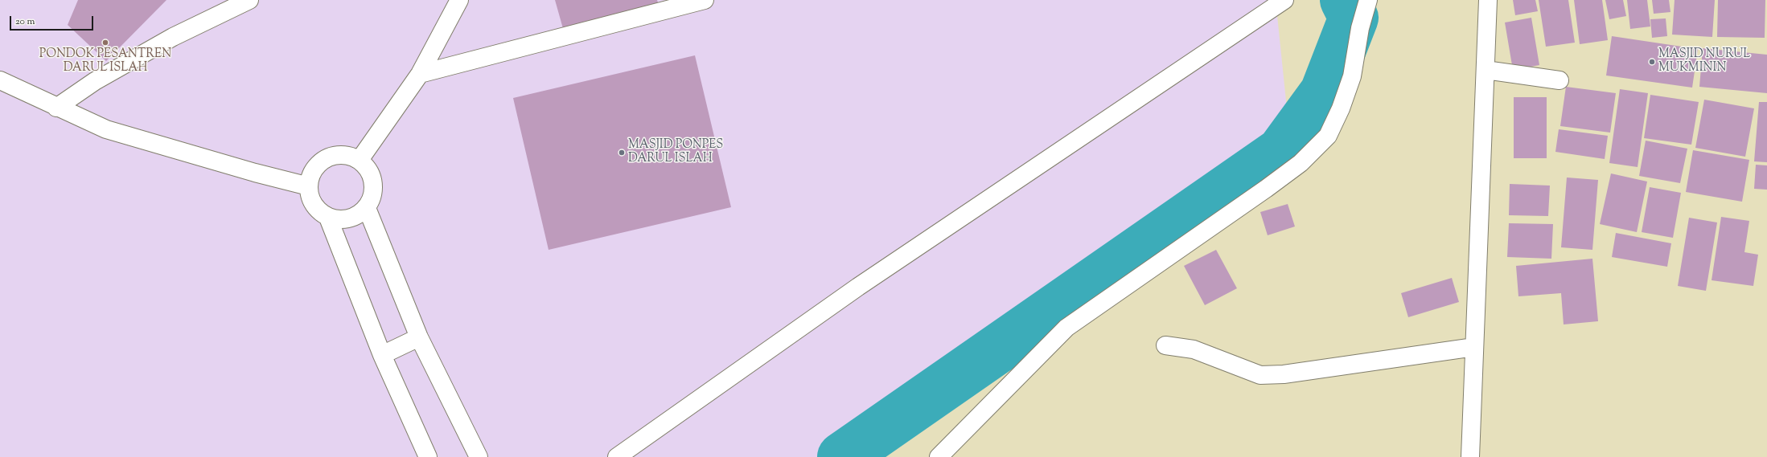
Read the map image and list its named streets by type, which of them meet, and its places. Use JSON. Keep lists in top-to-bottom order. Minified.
{"places":["PONDOK PESANTREN DARUL ISLAH","MASJID NURUL MUKMININ","MASJID PONPES DARUL ISLAH"],"scale_bar":"20 m"}
